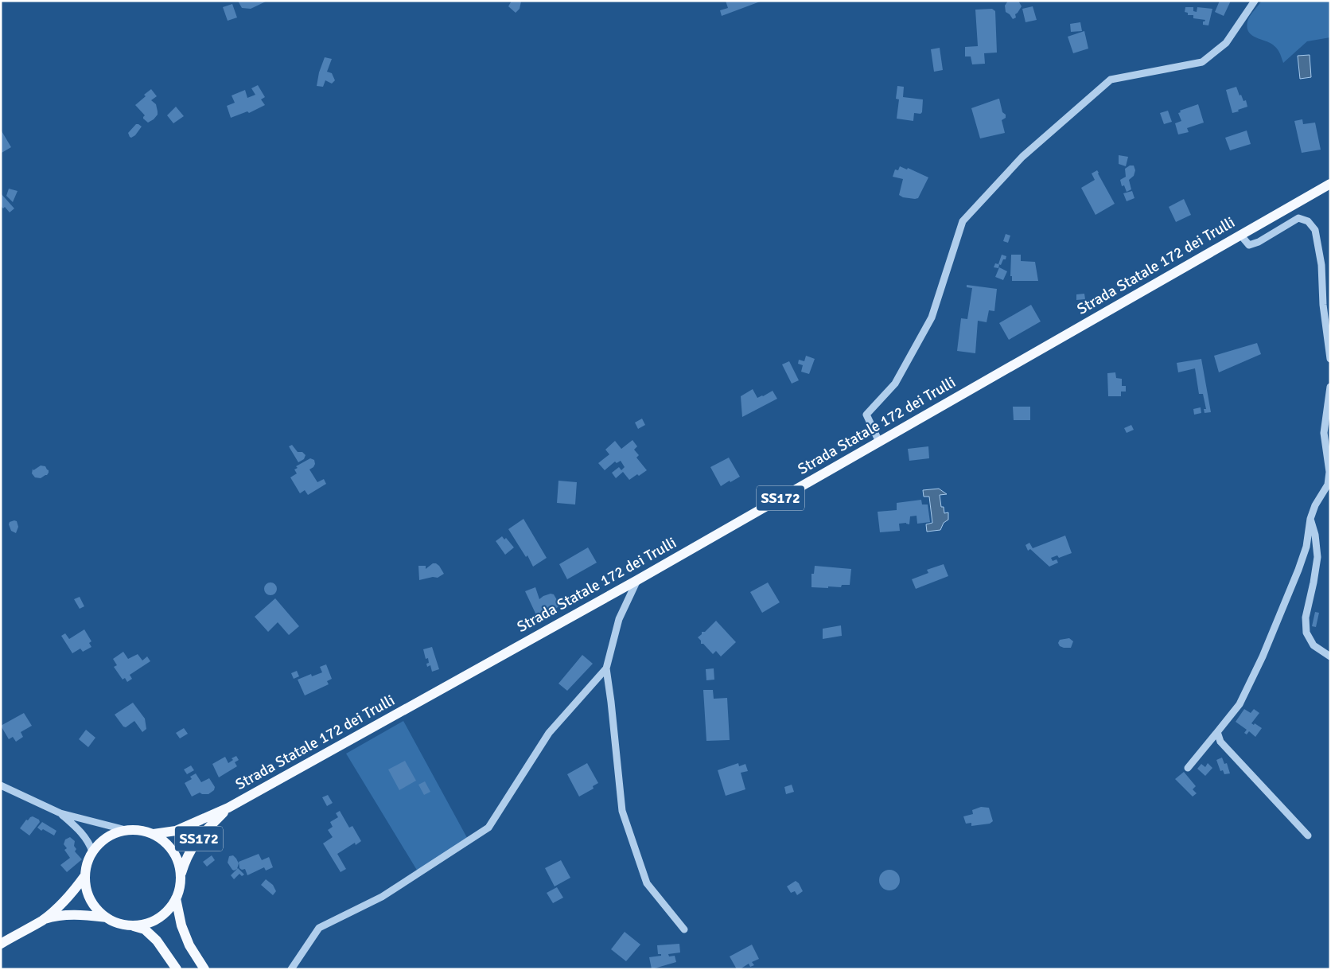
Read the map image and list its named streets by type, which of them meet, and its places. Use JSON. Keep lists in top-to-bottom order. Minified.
{"streets":{"main road":["Strada Statale 172 dei Trulli","SS172"]}}
